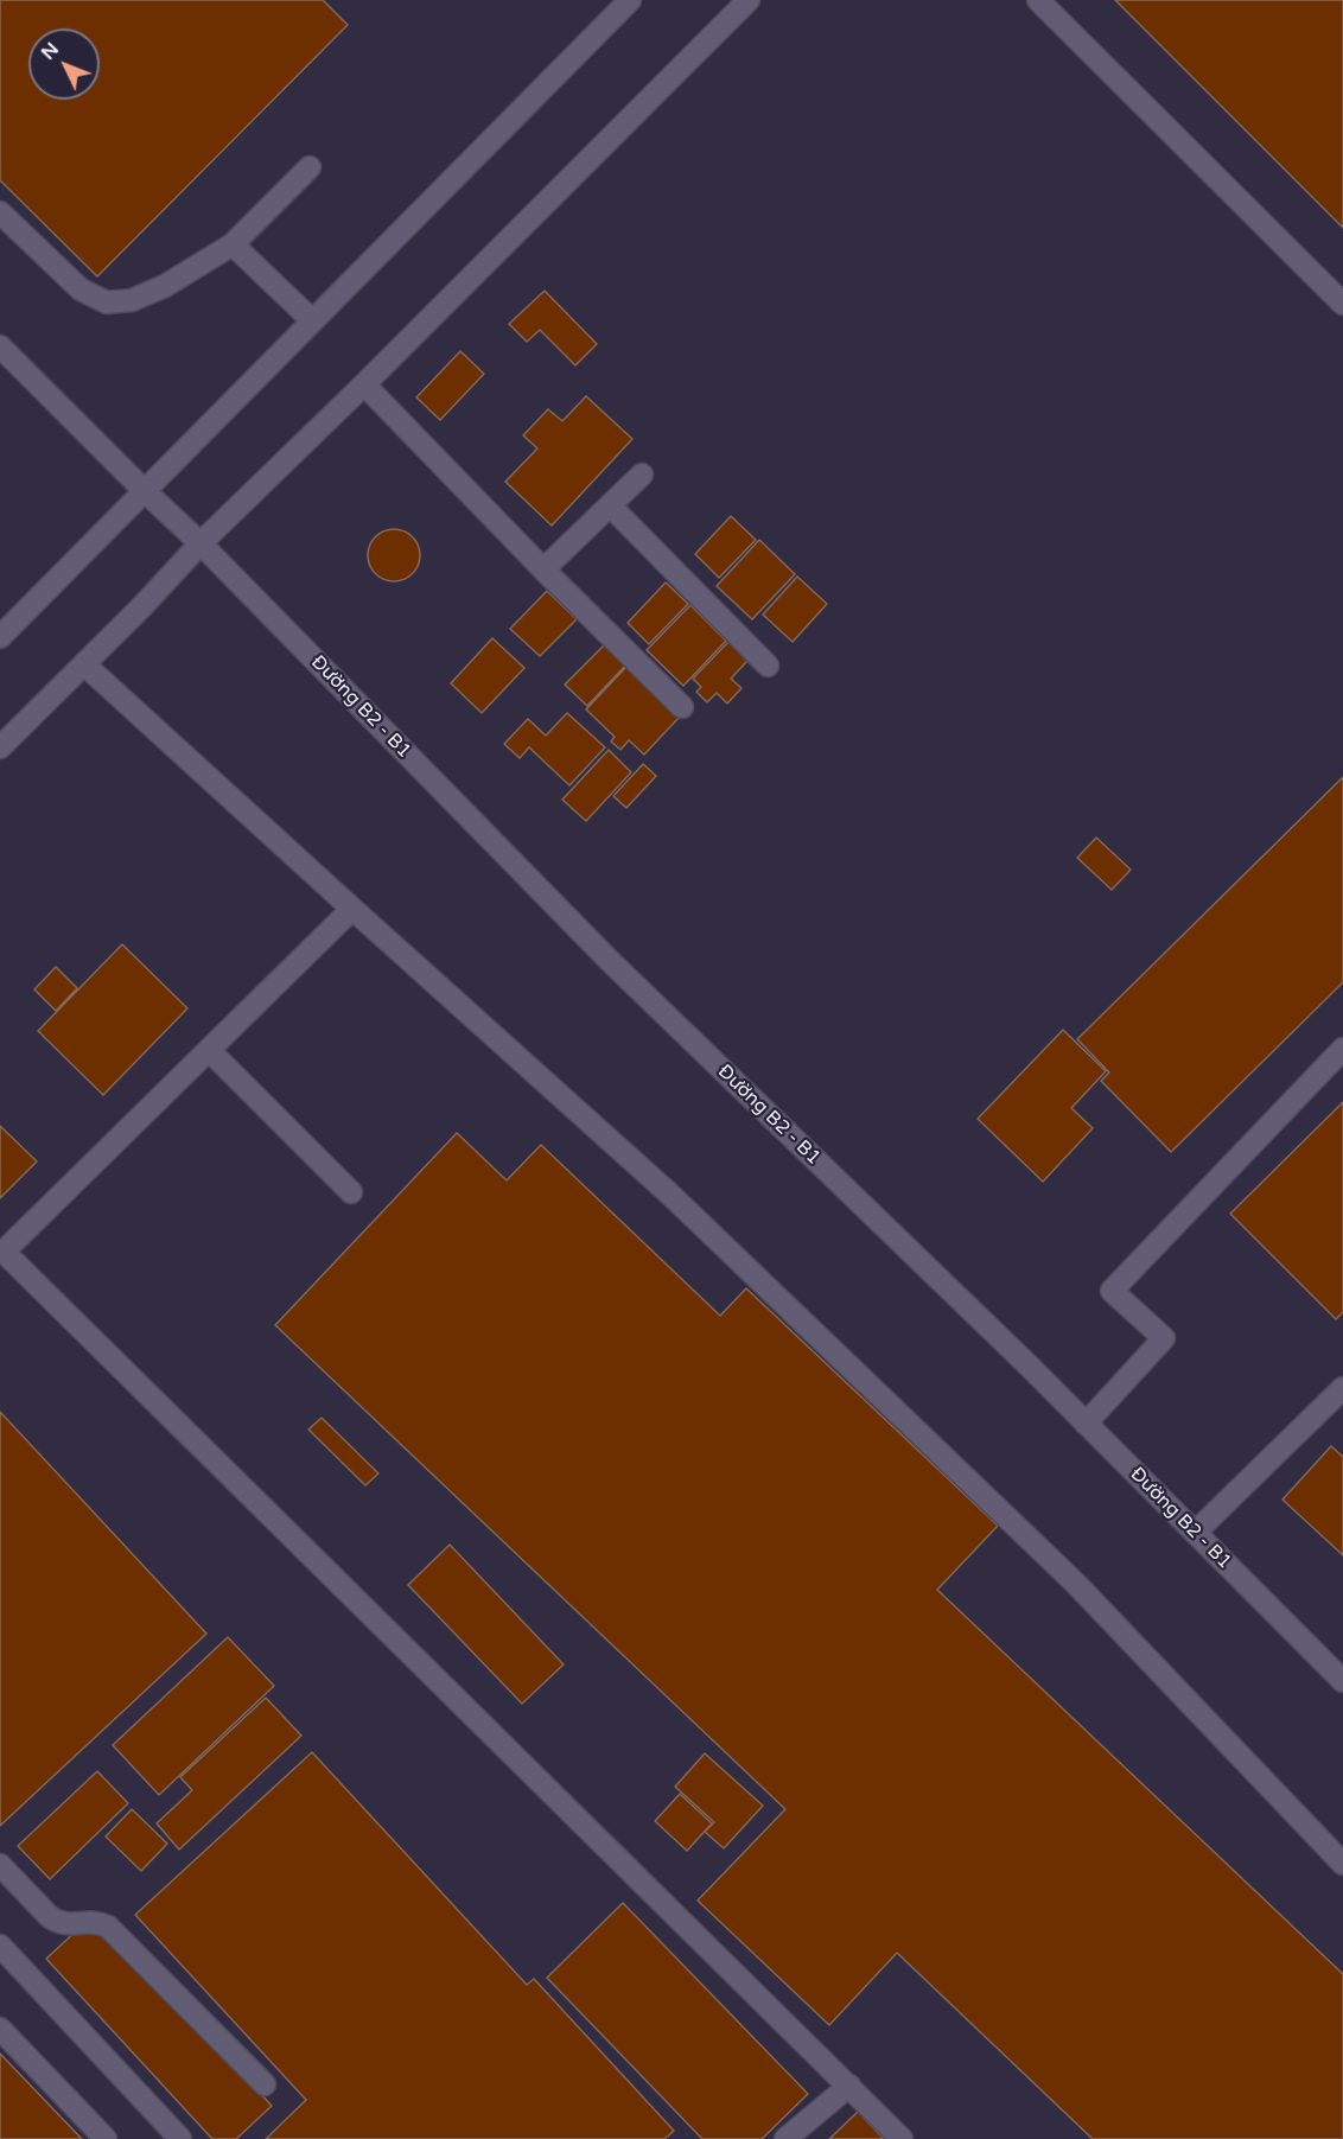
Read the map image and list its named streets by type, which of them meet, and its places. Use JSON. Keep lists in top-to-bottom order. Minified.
{"streets":{"street":["Đường B2 - B1"]},"north":"top left"}
